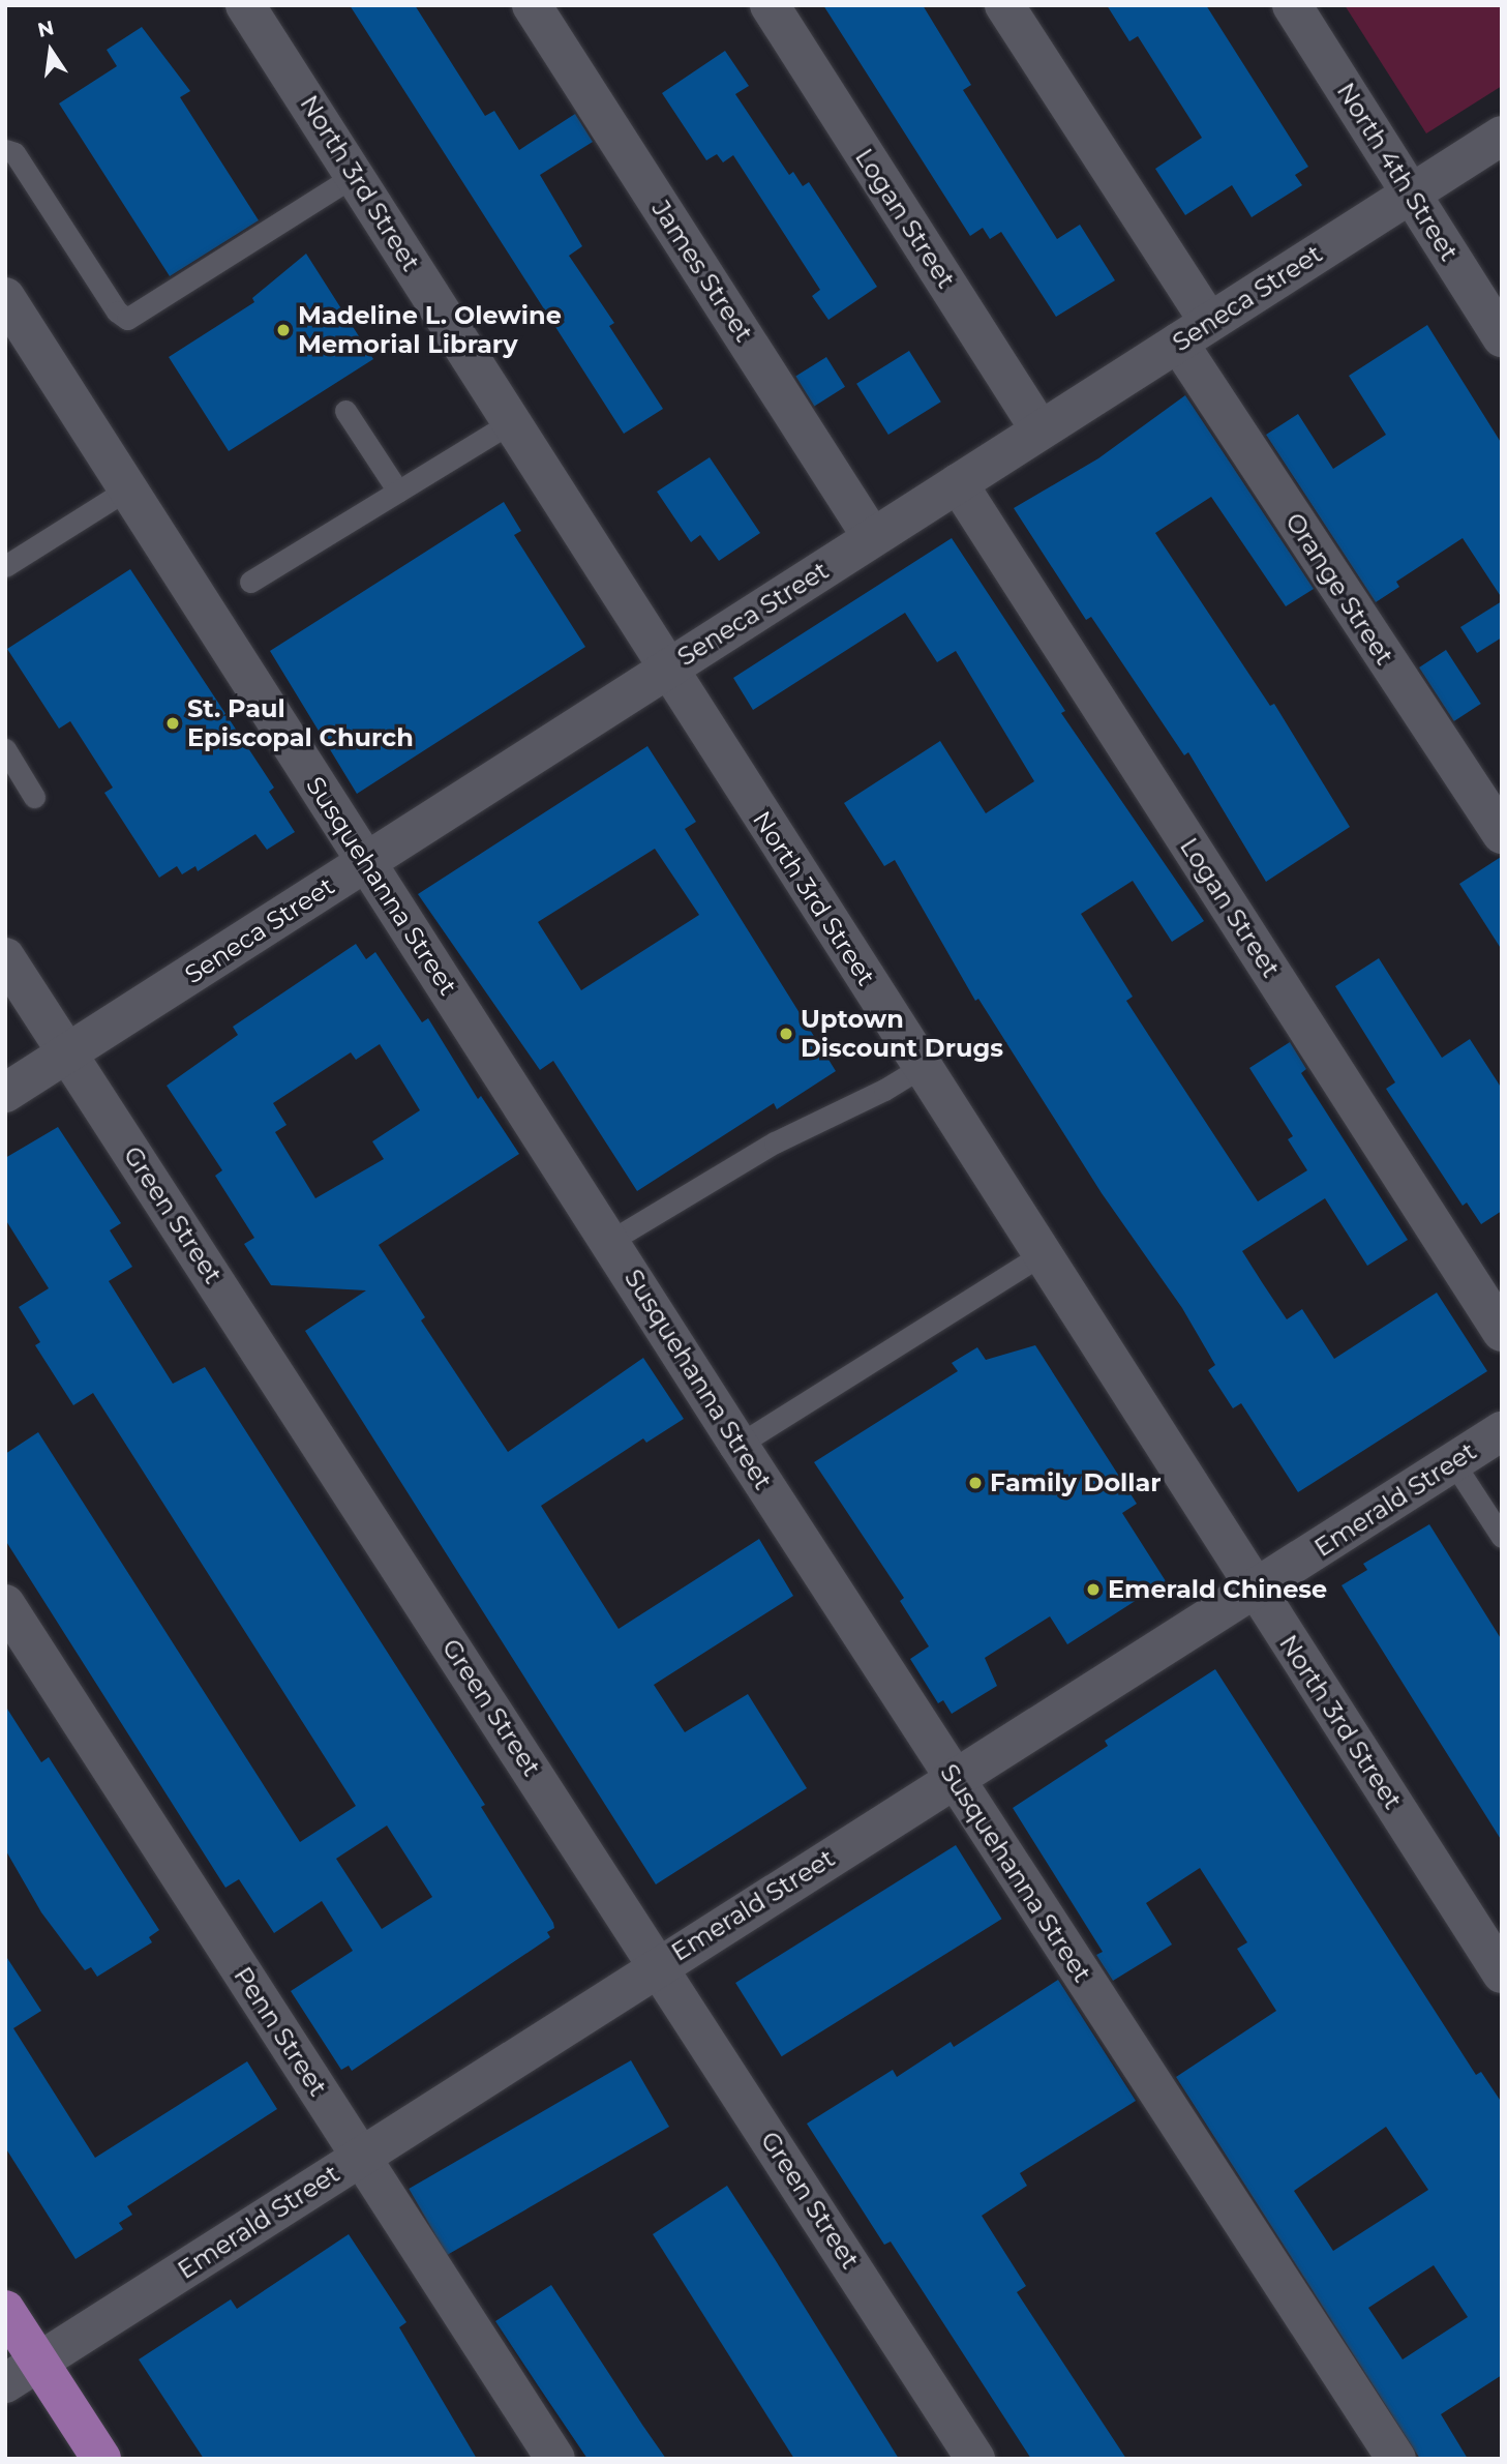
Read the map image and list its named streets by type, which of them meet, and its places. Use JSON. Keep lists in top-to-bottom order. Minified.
{"streets":{"street":["North 4th Street","North 3rd Street","Logan Street","James Street","Seneca Street","Orange Street","Susquehanna Street","Green Street","Emerald Street","Penn Street"]},"crossings":[["North 4th Street","Seneca Street"],["North 3rd Street","Seneca Street"],["North 3rd Street","Emerald Street"],["Logan Street","Seneca Street"],["James Street","Seneca Street"],["Seneca Street","Orange Street"],["Seneca Street","Susquehanna Street"],["Seneca Street","Green Street"],["Susquehanna Street","Emerald Street"],["Green Street","Emerald Street"],["Emerald Street","Penn Street"]],"places":["Madeline L. Olewine Memorial Library","St. Paul Episcopal Church","Uptown Discount Drugs","Family Dollar","Emerald Chinese"],"north":"top"}
